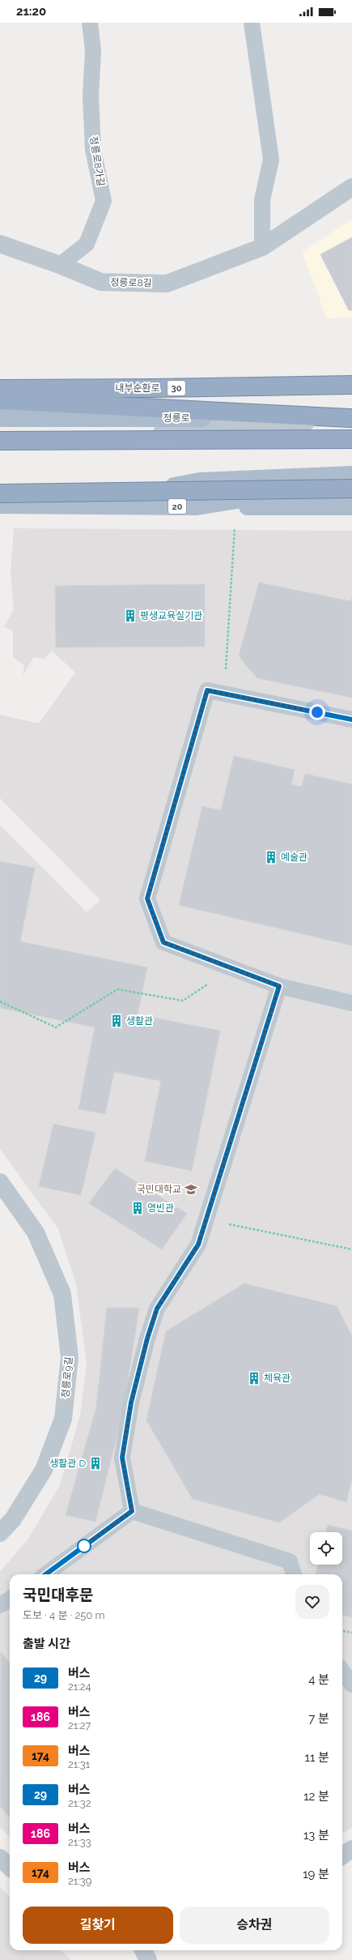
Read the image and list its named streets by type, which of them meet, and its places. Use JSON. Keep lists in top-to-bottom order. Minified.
{"streets":{"highway":["내부순환로","30"],"main road":["정릉로","20"],"street":["정릉로8길","정릉로9길"],"lane":["정릉로8가길"]},"crossings":[["정릉로8가길","정릉로8길"]],"places":{"building":["평생교육실기관","예술관","생활관","영빈관","체육관","생활관 D"],"school or university":["국민대학교"]},"lines":["bus line 29"],"page":{"status":"21:20","heading":[["국민대후문","도보 · 4 분 · 250 m"],"출발 시간"],"list":[{"mark":"29","name":"버스","note":"21:24","value":"4 분"},{"mark":"186","name":"버스","note":"21:27","value":"7 분"},{"mark":"174","name":"버스","note":"21:31","value":"11 분"},{"mark":"29","name":"버스","note":"21:32","value":"12 분"},{"mark":"186","name":"버스","note":"21:33","value":"13 분"},{"mark":"174","name":"버스","note":"21:39","value":"19 분"}],"buttons":["길찾기","승차권"]}}
